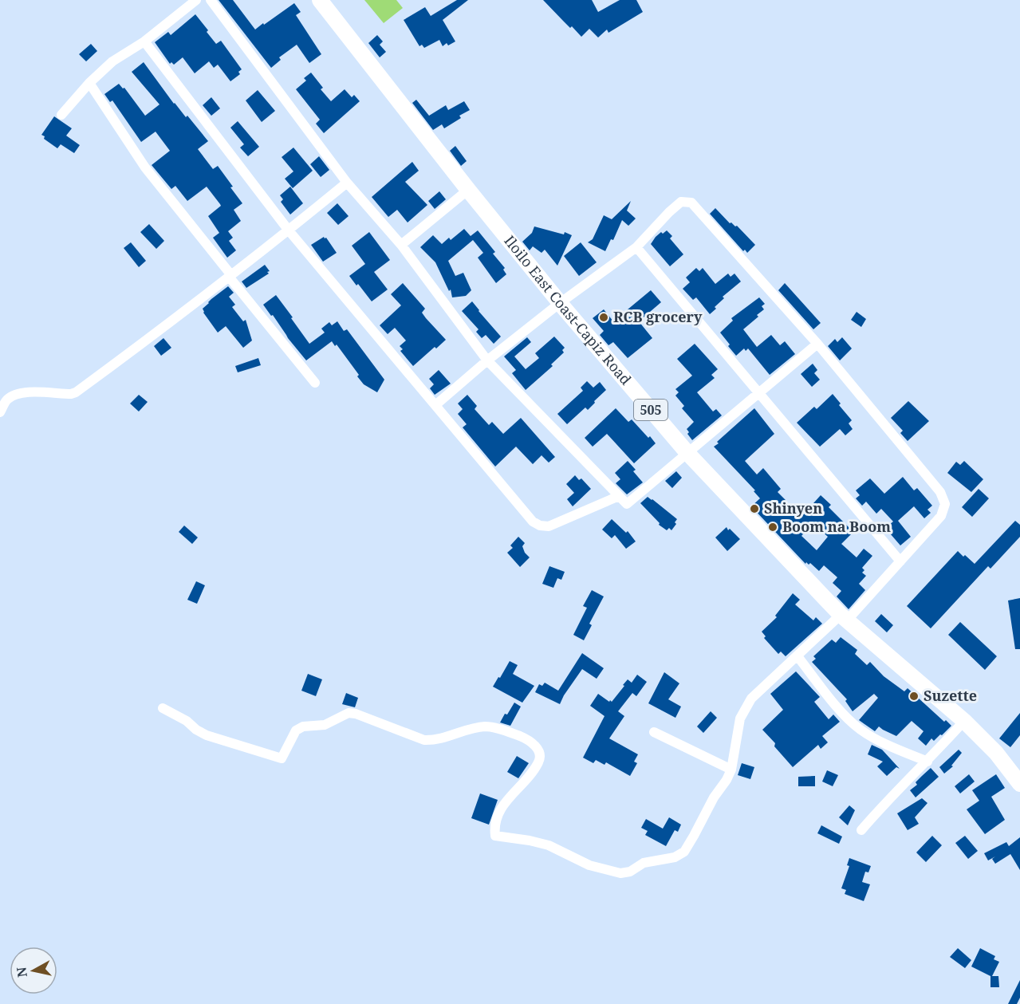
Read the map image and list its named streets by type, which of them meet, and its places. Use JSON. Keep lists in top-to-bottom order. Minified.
{"streets":{"main road":["Iloilo East Coast-Capiz Road","505"]},"places":["RCB grocery","Shinyen","Boom na Boom","Suzette"],"north":"left"}
